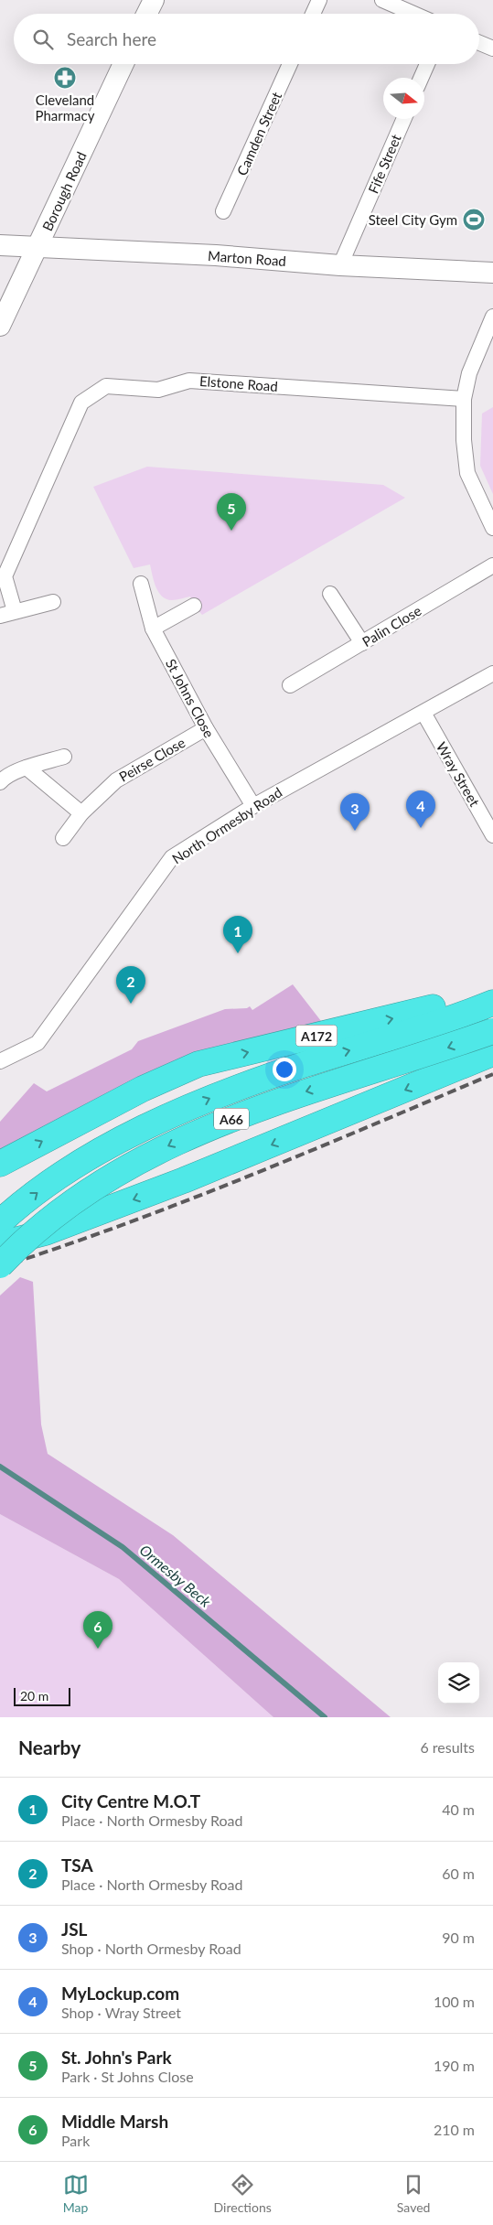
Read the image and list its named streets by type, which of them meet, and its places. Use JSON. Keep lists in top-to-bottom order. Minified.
{"streets":{"highway":["A172","A66"],"street":["Camden Street","Fife Street","Borough Road","Marton Road","Elstone Road","Palin Close","St Johns Close","Peirse Close","Wray Street","North Ormesby Road"]},"crossings":[["Fife Street","Marton Road"],["Borough Road","Marton Road"],["St Johns Close","Peirse Close"],["St Johns Close","North Ormesby Road"],["Wray Street","North Ormesby Road"]],"water":["Ormesby Beck"],"places":{"pharmacy":["Cleveland Pharmacy"],"sports":["Steel City Gym"]},"scale_bar":"20 m","north":"right","page":{"search":"Search here","pins":["5","4","3","1","2","6"],"scale":"20 m","heading":["Nearby","6 results"],"list":[{"mark":"1","name":"City Centre M.O.T","note":"Place · North Ormesby Road","value":"40 m"},{"mark":"2","name":"TSA","note":"Place · North Ormesby Road","value":"60 m"},{"mark":"3","name":"JSL","note":"Shop · North Ormesby Road","value":"90 m"},{"mark":"4","name":"MyLockup.com","note":"Shop · Wray Street","value":"100 m"},{"mark":"5","name":"St. John's Park","note":"Park · St Johns Close","value":"190 m"},{"mark":"6","name":"Middle Marsh","note":"Park","value":"210 m"}],"nav":["Map","Directions","Saved"]}}
